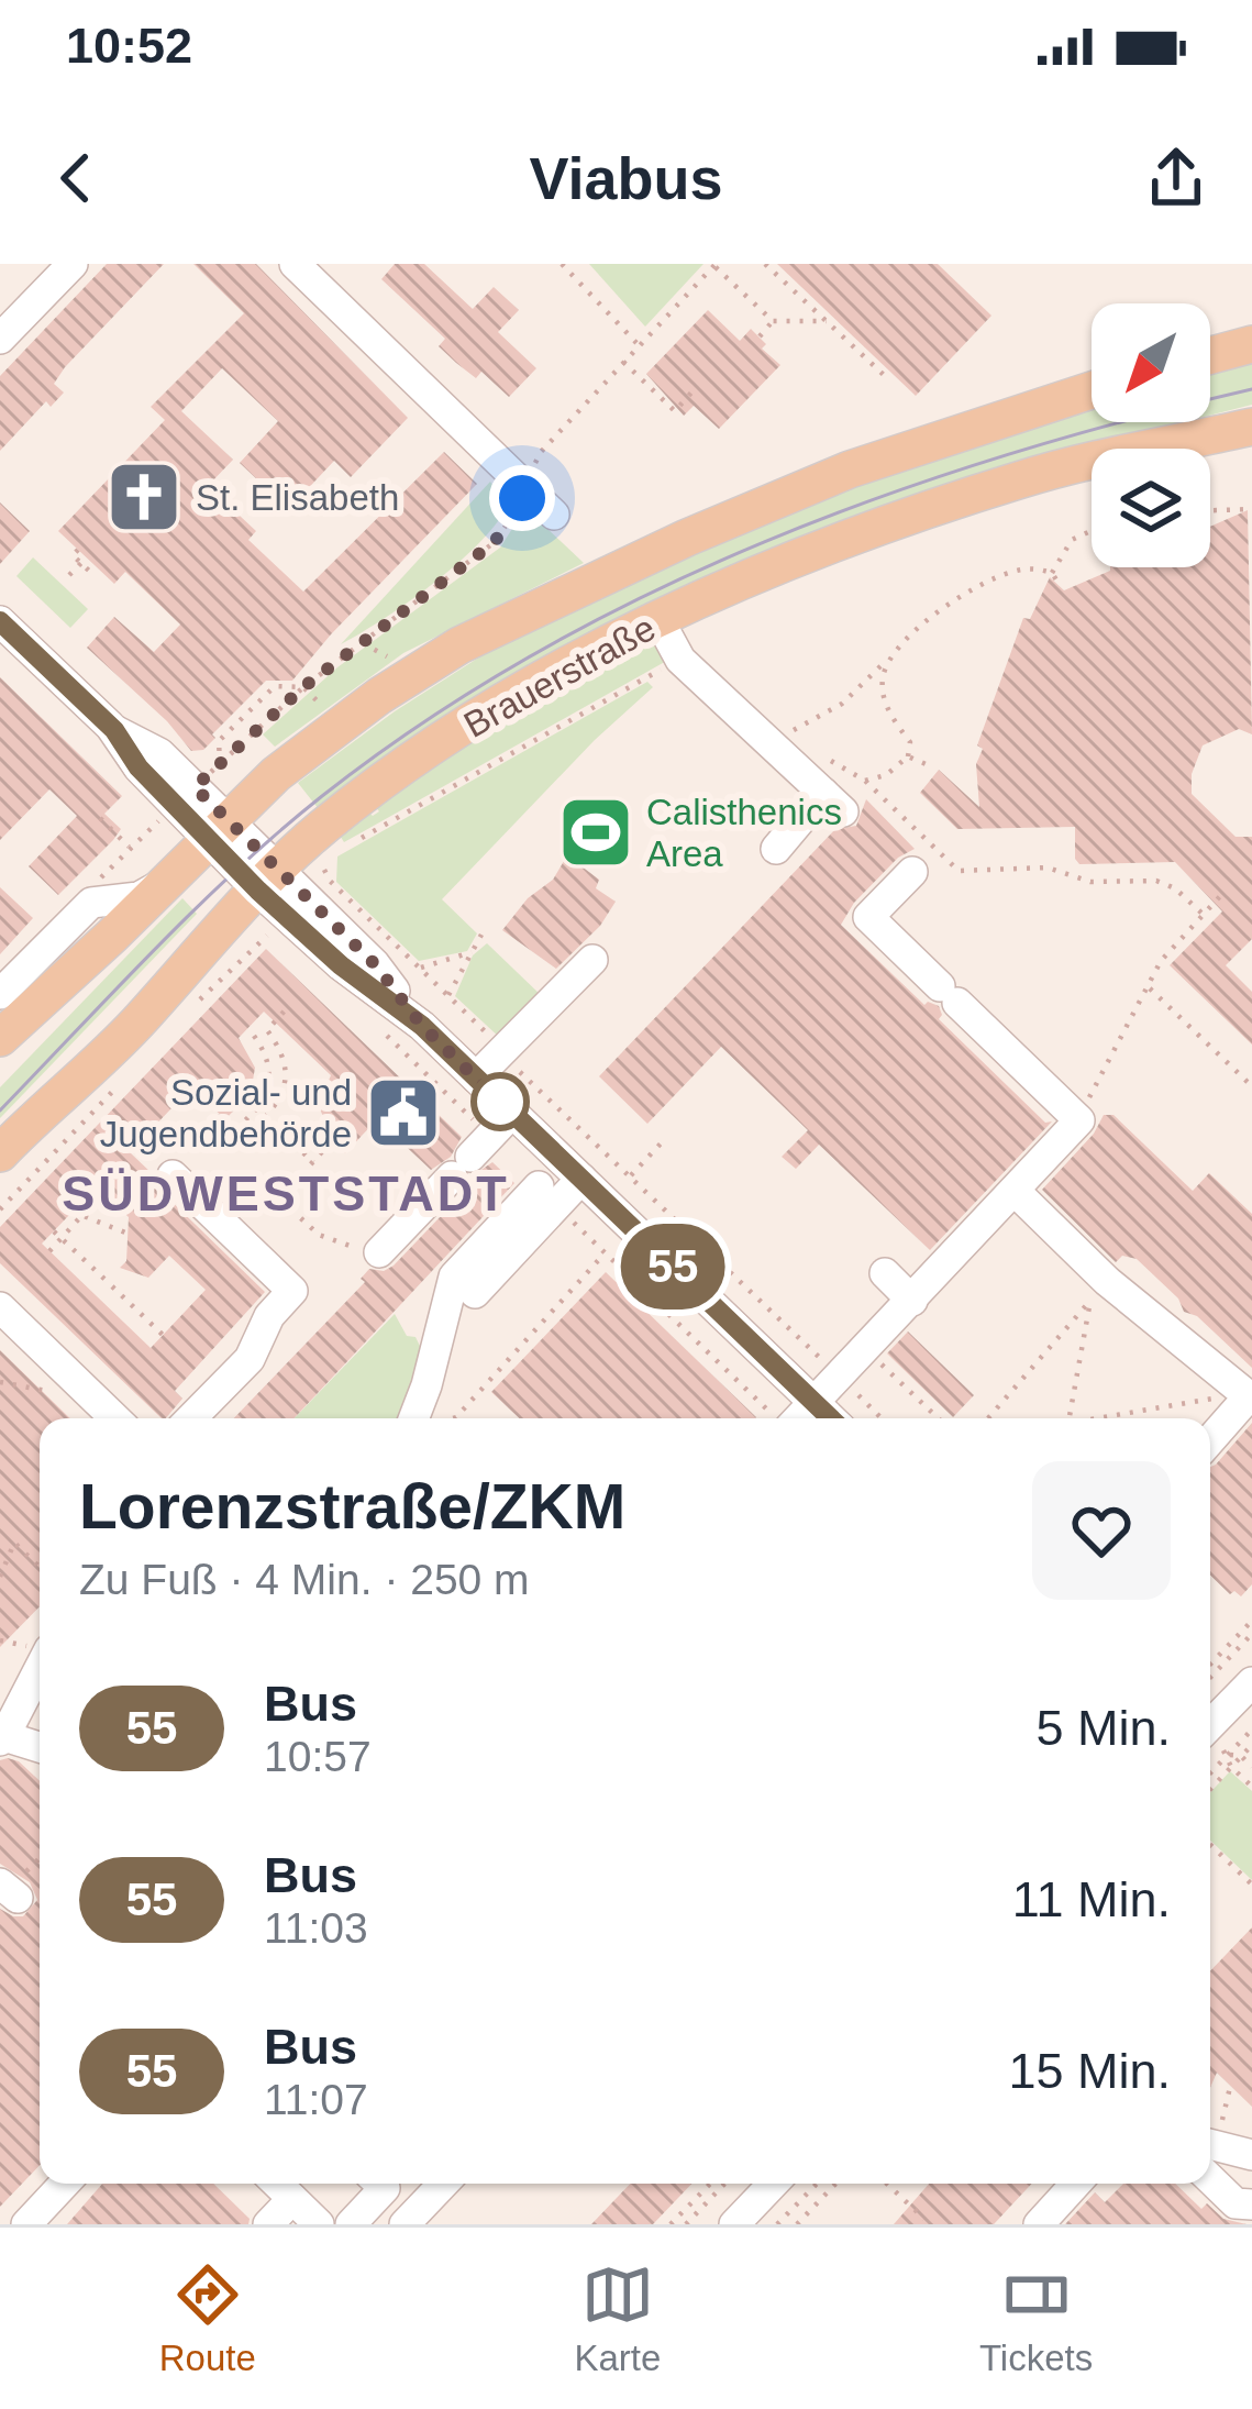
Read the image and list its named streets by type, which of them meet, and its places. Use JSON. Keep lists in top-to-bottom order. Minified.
{"streets":{"main road":["Brauerstraße"]},"districts":["SÜDWESTSTADT"],"places":{"church":["St. Elisabeth"],"sports":["Calisthenics Area"],"public building":["Sozial- und Jugendbehörde"]},"lines":["bus line 55"],"north":"bottom left","page":{"status":"10:52","header":"Viabus","on_map":"55","heading":["Lorenzstraße/ZKM","Zu Fuß · 4 Min. · 250 m"],"list":[{"mark":"55","name":"Bus","note":"10:57","value":"5 Min."},{"mark":"55","name":"Bus","note":"11:03","value":"11 Min."},{"mark":"55","name":"Bus","note":"11:07","value":"15 Min."}],"tabs":["Route","Karte","Tickets"]}}
